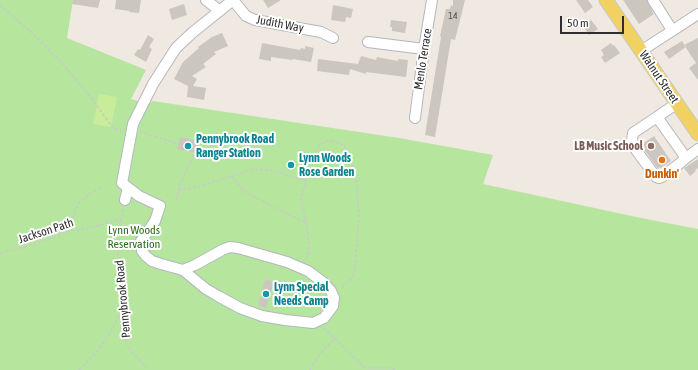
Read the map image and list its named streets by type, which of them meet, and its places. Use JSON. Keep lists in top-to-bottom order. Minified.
{"streets":{"main road":["Walnut Street"],"street":["Judith Way","Menlo Terrace","Pennybrook Road"],"path":["Jackson Path"]},"crossings":[["Jackson Path","Pennybrook Road"]],"parks":["Lynn Woods Reservation"],"places":["Pennybrook Road Ranger Station","LB Music School","Dunkin'","Lynn Woods Rose Garden","Lynn Special Needs Camp"],"house_numbers":["14"],"scale_bar":"50 m"}
